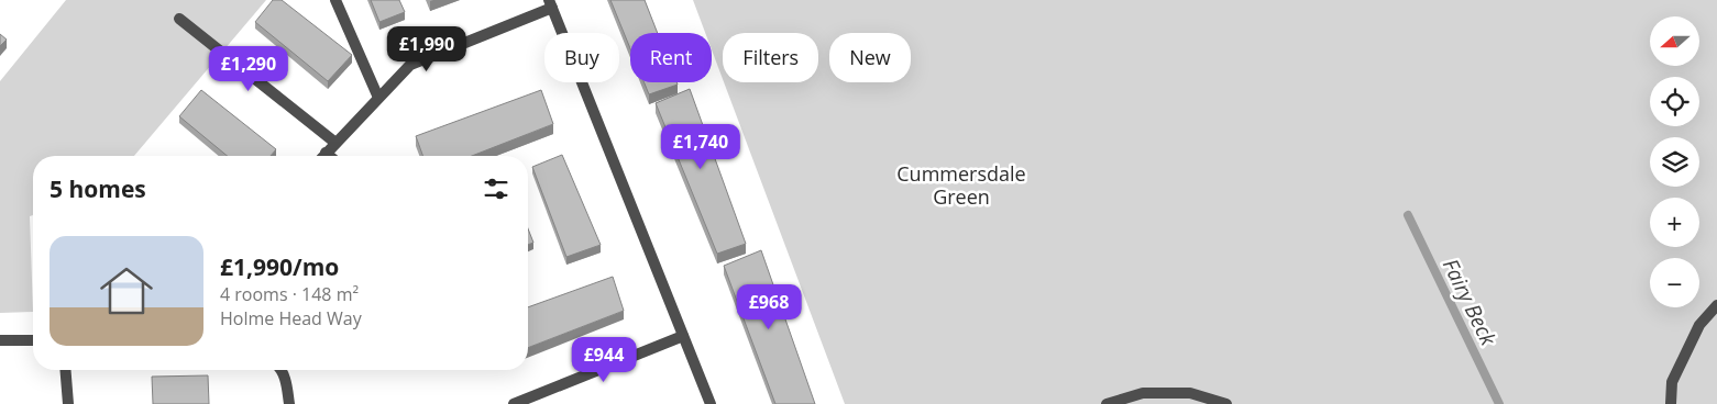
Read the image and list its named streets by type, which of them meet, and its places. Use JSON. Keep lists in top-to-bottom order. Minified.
{"water":["Fairy Beck"],"parks":["Cummersdale Green"],"north":"left","page":{"map_buttons":["+","−"],"price":["£1,990","£1,290","£1,740","£968","£944"],"chip":["Buy","Rent","Filters","New"],"heading":"5 homes","list":[{"name":"£1,990/mo","note":"4 rooms · 148 m² · Holme Head Way"}]}}
